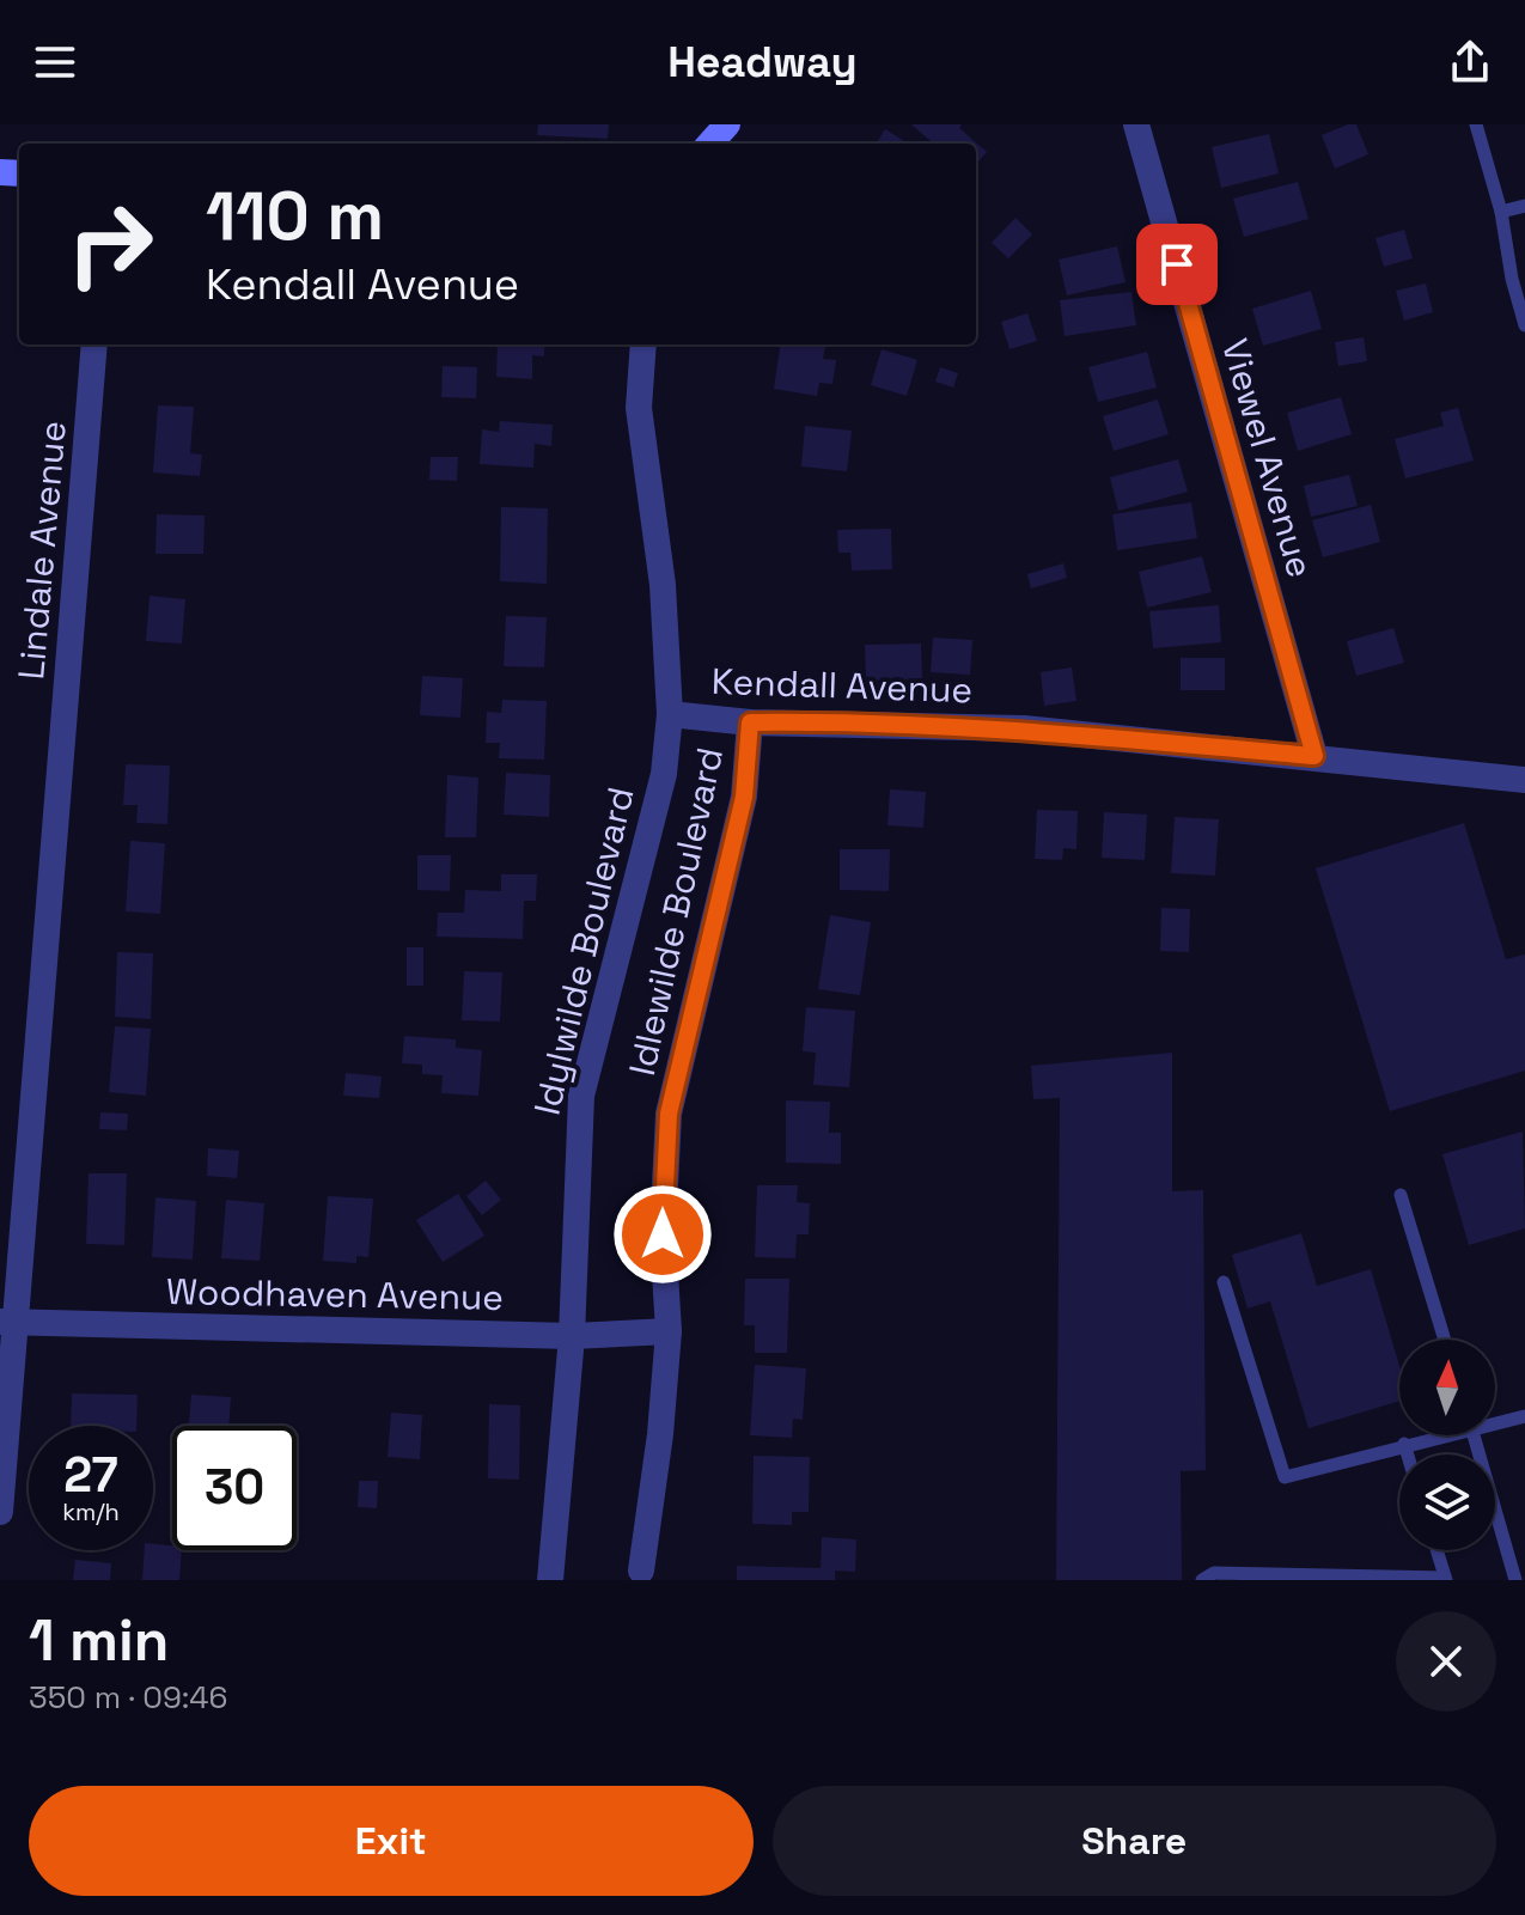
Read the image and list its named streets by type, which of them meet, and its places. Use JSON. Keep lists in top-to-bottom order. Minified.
{"streets":{"street":["Viewel Avenue","Lindale Avenue","Kendall Avenue","Idlewilde Boulevard","Idylwilde Boulevard","Woodhaven Avenue"]},"crossings":[["Viewel Avenue","Kendall Avenue"],["Lindale Avenue","Woodhaven Avenue"],["Kendall Avenue","Idlewilde Boulevard"],["Kendall Avenue","Idylwilde Boulevard"],["Idlewilde Boulevard","Woodhaven Avenue"],["Idylwilde Boulevard","Woodhaven Avenue"]],"north":"top","page":{"header":"Headway","turn":["110 m","Kendall Avenue"],"speed":"27 km/h","limit":"30","heading":["1 min","350 m · 09:46"],"buttons":["Exit","Share"]}}
